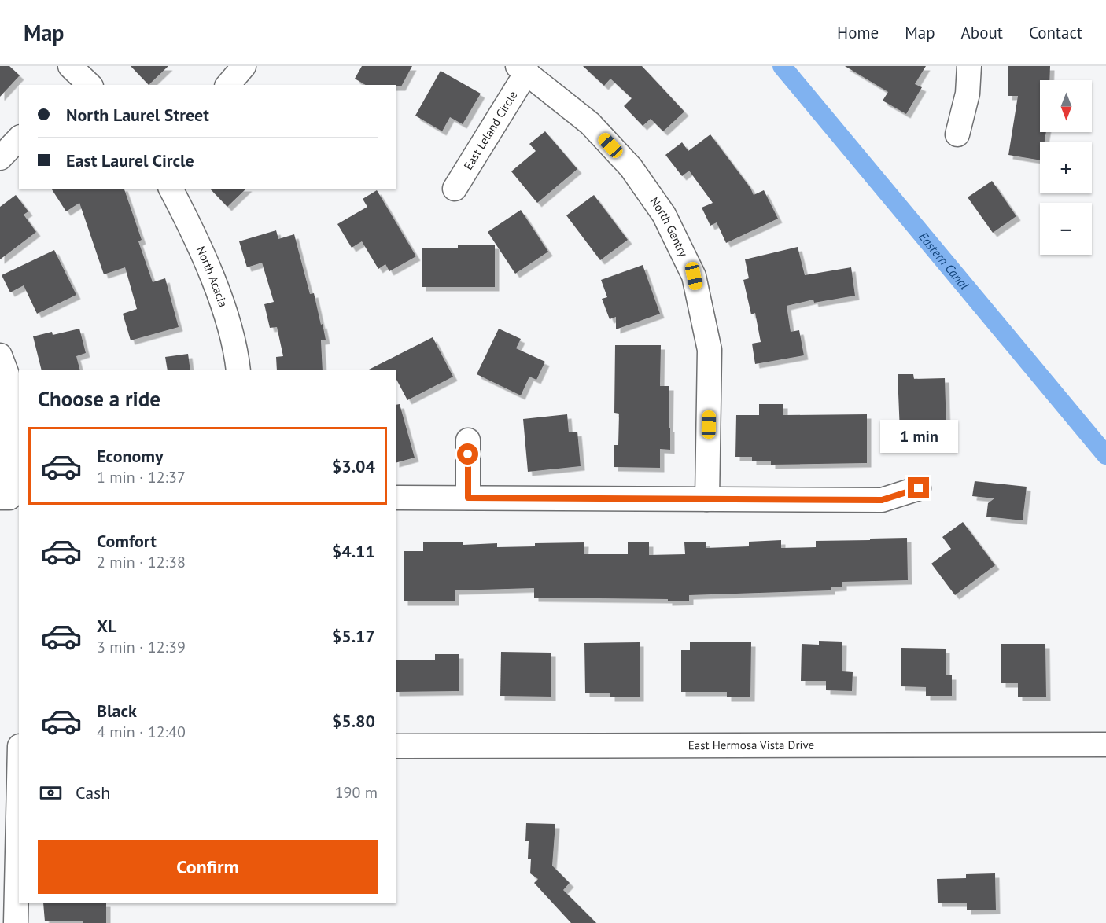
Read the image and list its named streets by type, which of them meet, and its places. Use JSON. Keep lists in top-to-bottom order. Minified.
{"streets":{"street":["East Leland Circle","North Gentry","North Acacia","East Hermosa Vista Drive"]},"crossings":[["East Leland Circle","North Gentry"]],"water":["Eastern Canal"],"north":"bottom","page":{"header":"Map","nav":["Home","Map","About","Contact"],"map_buttons":["+","−"],"banner":["North Laurel Street","East Laurel Circle"],"heading":"Choose a ride","bubble":"1 min","list":[{"name":"Economy","note":"1 min · 12:37","value":"$3.04"},{"name":"Comfort","note":"2 min · 12:38","value":"$4.11"},{"name":"XL","note":"3 min · 12:39","value":"$5.17"},{"name":"Black","note":"4 min · 12:40","value":"$5.80"}],"pay":["Cash","190 m"],"buttons":"Confirm"}}
